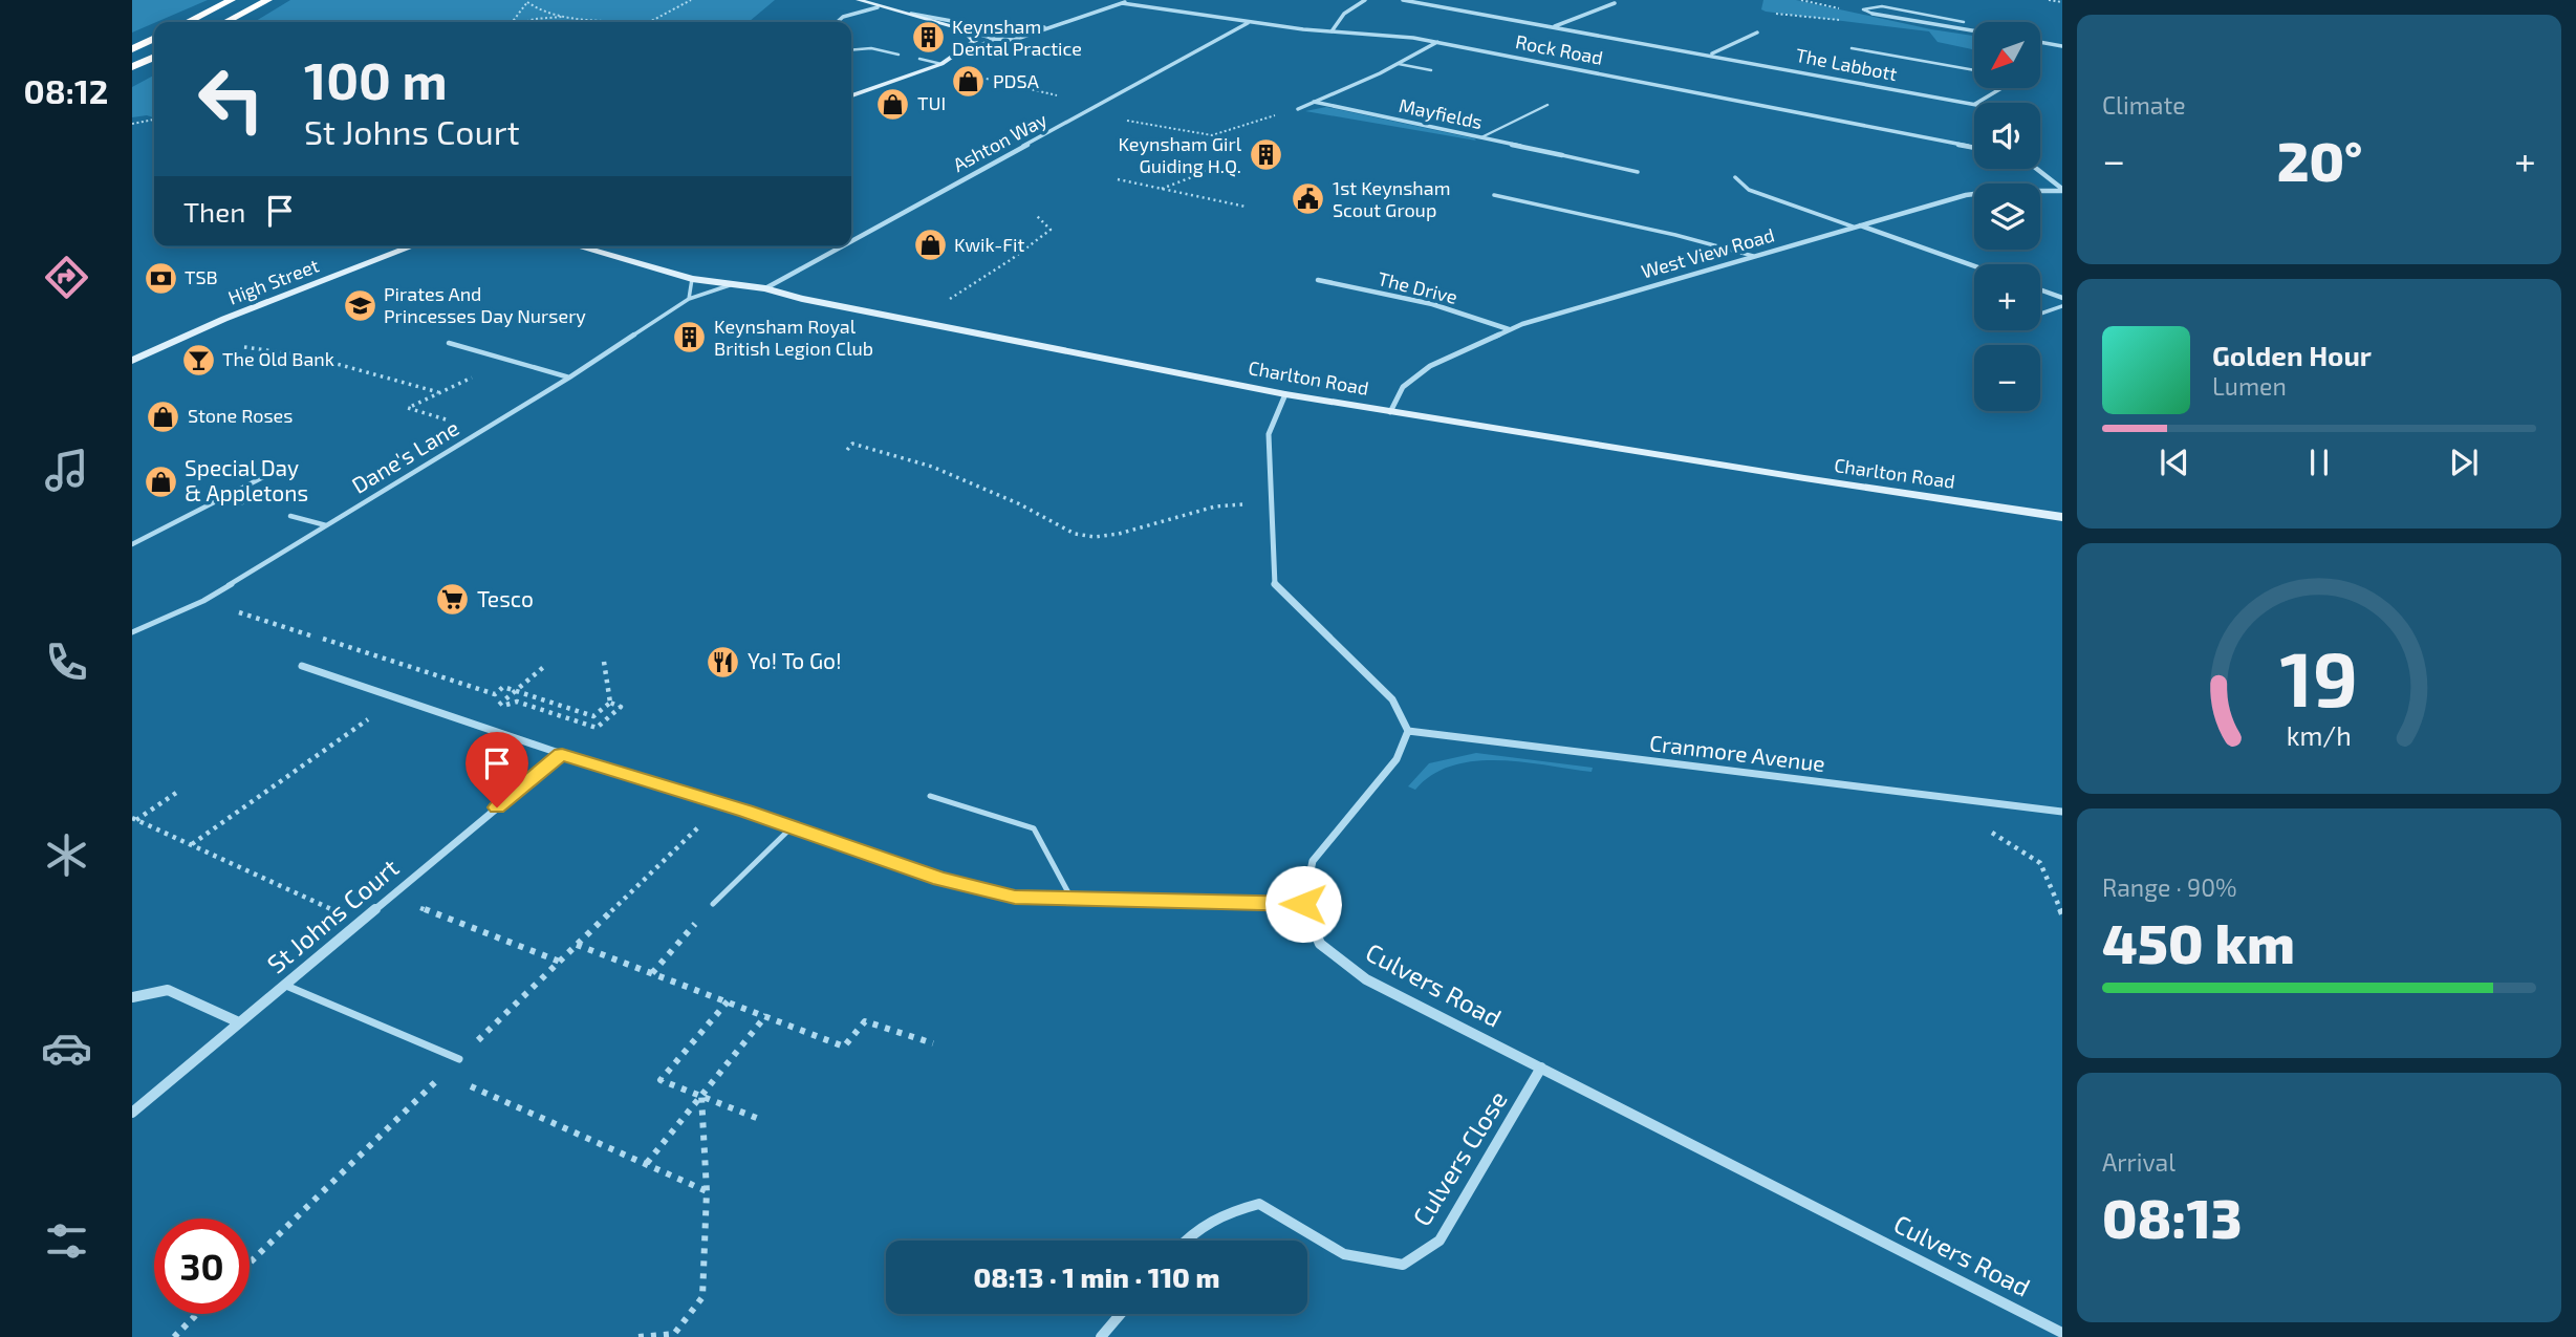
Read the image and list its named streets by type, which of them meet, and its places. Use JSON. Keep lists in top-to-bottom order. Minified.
{"streets":{"street":["Rock Road","The Labbott","Mayfields","Ashton Way","West View Road","High Street","The Drive","Charlton Road","Cranmore Avenue","St Johns Court","Culvers Road","Culvers Close"],"lane":["Dane's Lane"]},"crossings":[["Rock Road","Mayfields"],["Rock Road","Ashton Way"],["Ashton Way","Charlton Road"],["West View Road","The Drive"],["West View Road","Charlton Road"],["Charlton Road","Dane's Lane"],["Culvers Road","Culvers Close"]],"places":{"building":["Keynsham Dental Practice","Keynsham Girl Guiding H.Q.","Keynsham Royal British Legion Club"],"shop":["PDSA","TUI","Kwik-Fit","Stone Roses","Special Day & Appletons"],"public building":["1st Keynsham Scout Group"],"bank":["TSB"],"school or university":["Pirates And Princesses Day Nursery"],"bar":["The Old Bank"],"supermarket":["Tesco"],"restaurant":["Yo! To Go!"]},"north":"bottom left","page":{"tabs":"08:12","tile":["Climate",["Range · 90%","450 km"],["Arrival","08:13"]],"map_buttons":["+","−"],"turn":["100 m","St Johns Court"],"heat":["−","20°","+"],"then":"Then","song":["Golden Hour","Lumen"],"limit":"30","trip":"08:13 · 1 min · 110 m","gauge":["19","km/h"]}}
